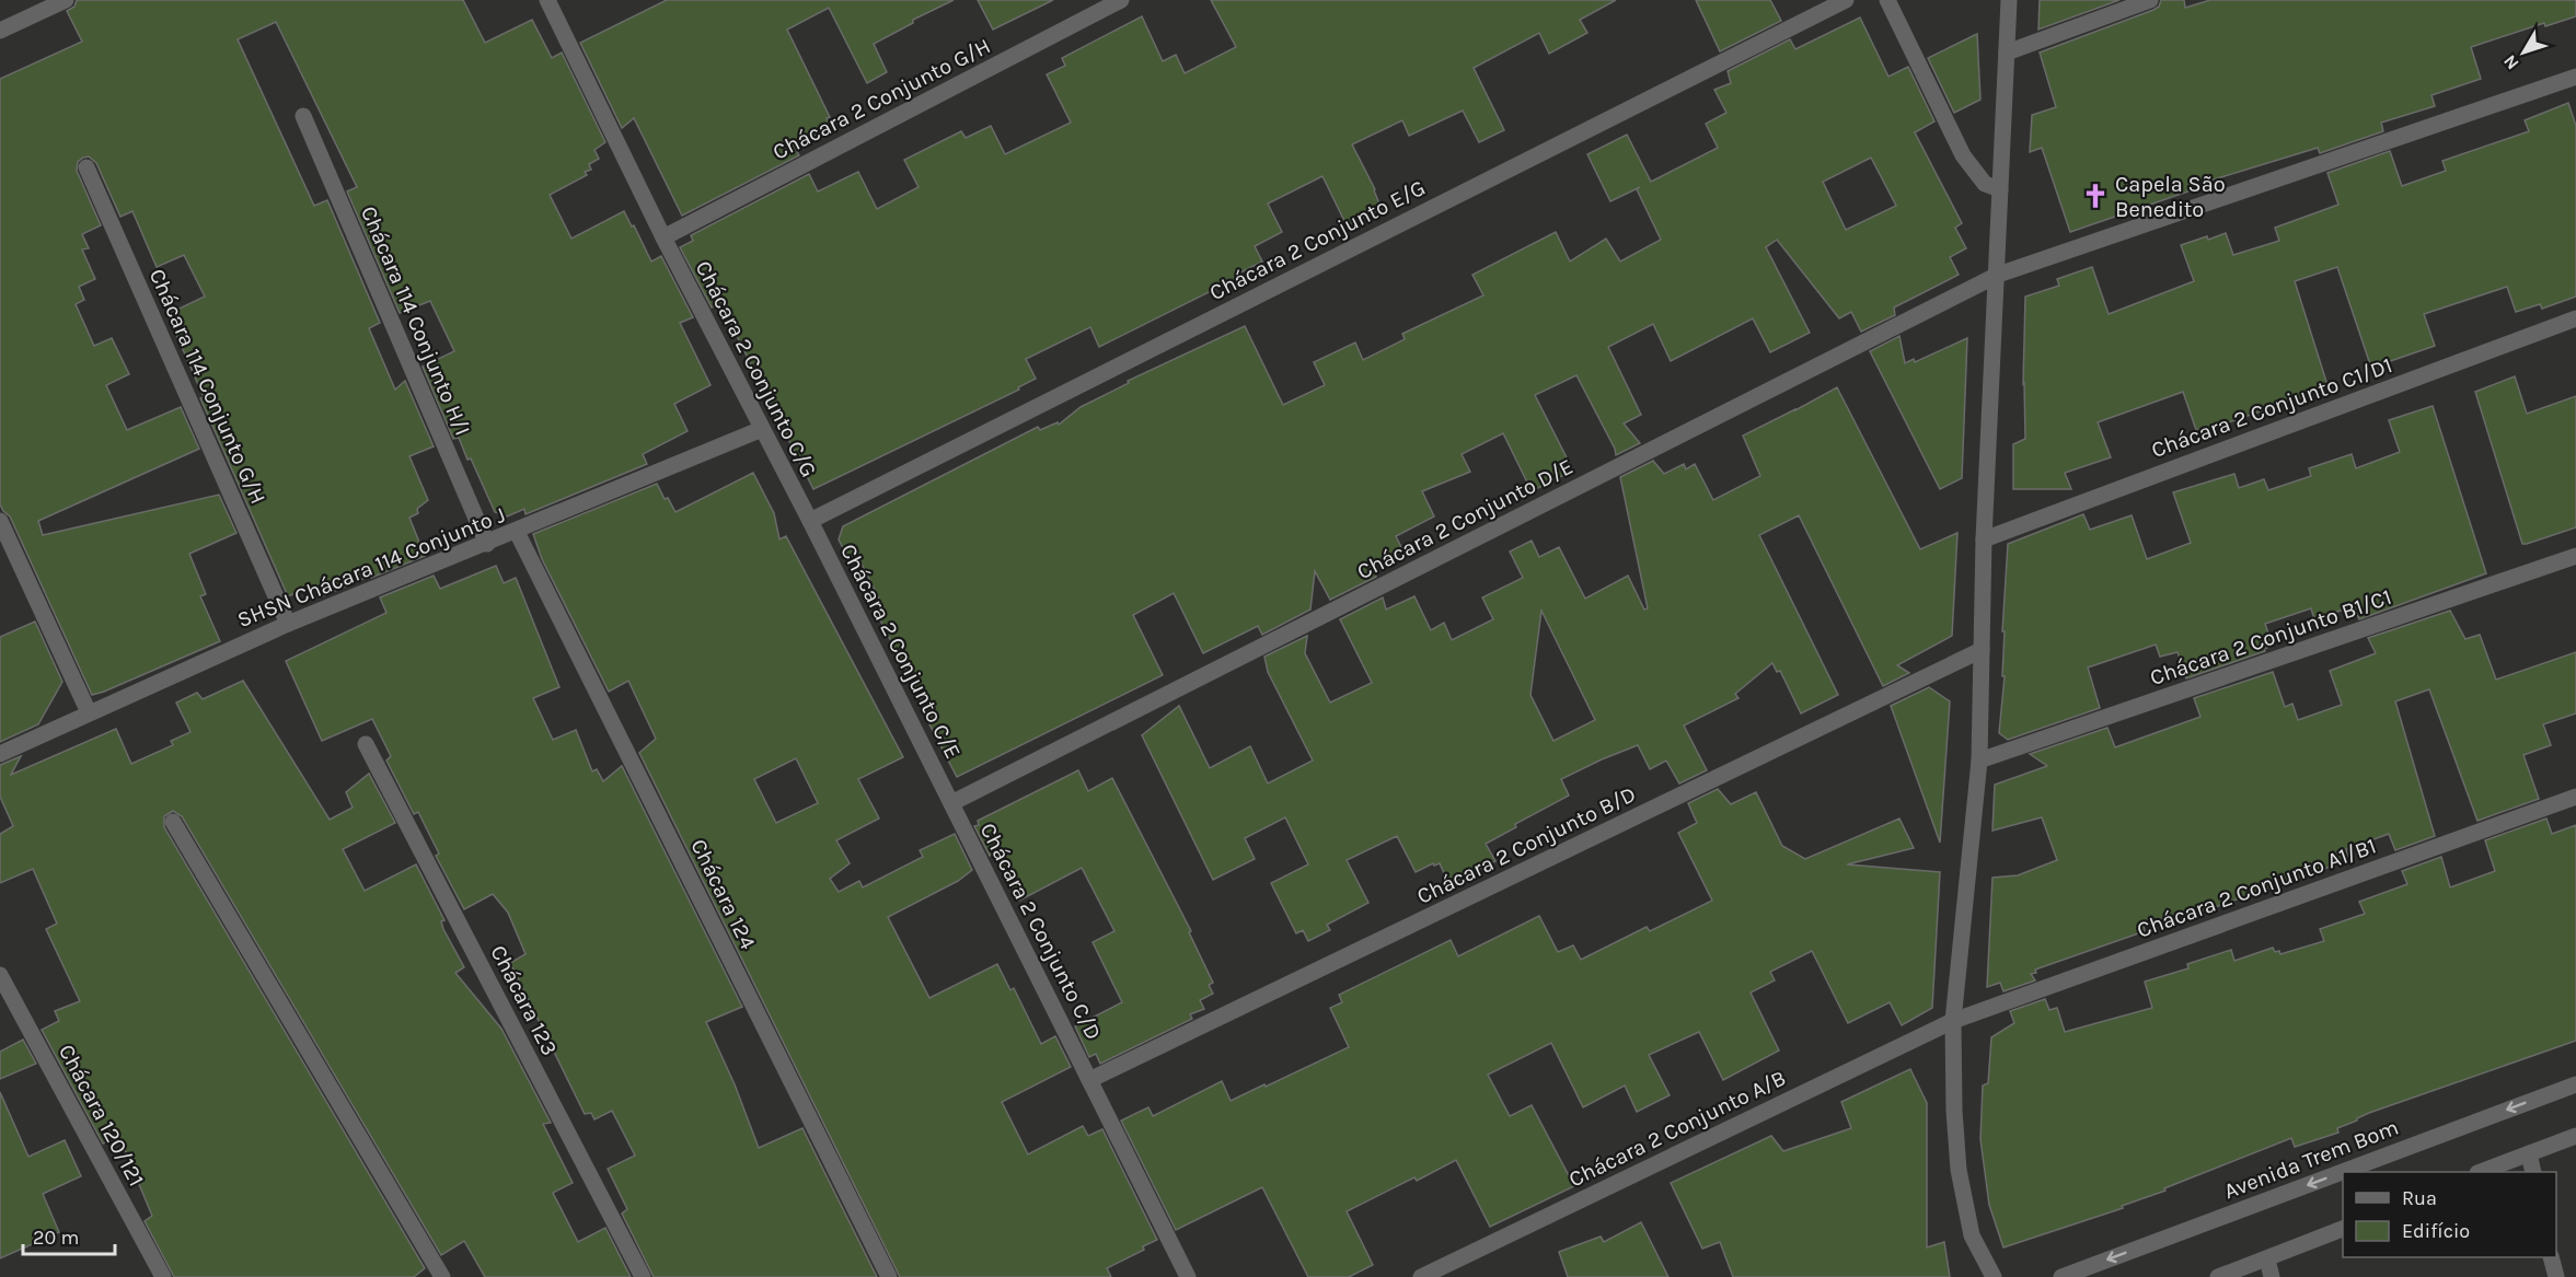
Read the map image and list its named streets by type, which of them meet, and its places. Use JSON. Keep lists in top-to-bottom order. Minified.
{"streets":{"street":["Chácara 2 Conjunto G/H","Chácara 2 Conjunto E/G","Chácara 114 Conjunto H/I","Chácara 2 Conjunto C/G","Chácara 114 Conjunto G/H","Chácara 2 Conjunto C1/D1","Chácara 2 Conjunto D/E","SHSN Chácara 114 Conjunto J","Chácara 2 Conjunto B1/C1","Chácara 2 Conjunto C/E","Chácara 2 Conjunto B/D","Chácara 2 Conjunto A1/B1","Chácara 124","Chácara 2 Conjunto C/D","Chácara 123","Chácara 120/121","Chácara 2 Conjunto A/B","Avenida Trem Bom"]},"crossings":[["Chácara 2 Conjunto G/H","Chácara 2 Conjunto C/G"],["Chácara 2 Conjunto E/G","Chácara 2 Conjunto C/G"],["Chácara 2 Conjunto E/G","Chácara 2 Conjunto C/E"],["Chácara 114 Conjunto H/I","SHSN Chácara 114 Conjunto J"],["Chácara 2 Conjunto C/G","SHSN Chácara 114 Conjunto J"],["Chácara 2 Conjunto C/G","Chácara 2 Conjunto C/E"],["Chácara 114 Conjunto G/H","SHSN Chácara 114 Conjunto J"],["Chácara 2 Conjunto D/E","Chácara 2 Conjunto C/E"],["Chácara 2 Conjunto D/E","Chácara 2 Conjunto C/D"],["SHSN Chácara 114 Conjunto J","Chácara 124"],["Chácara 2 Conjunto C/E","Chácara 2 Conjunto C/D"],["Chácara 2 Conjunto B/D","Chácara 2 Conjunto C/D"],["Chácara 2 Conjunto A1/B1","Chácara 2 Conjunto A/B"]],"places":{"church":["Capela São Benedito"]},"legend":["Rua","Edifício"],"scale_bar":"20 m","north":"bottom left"}
